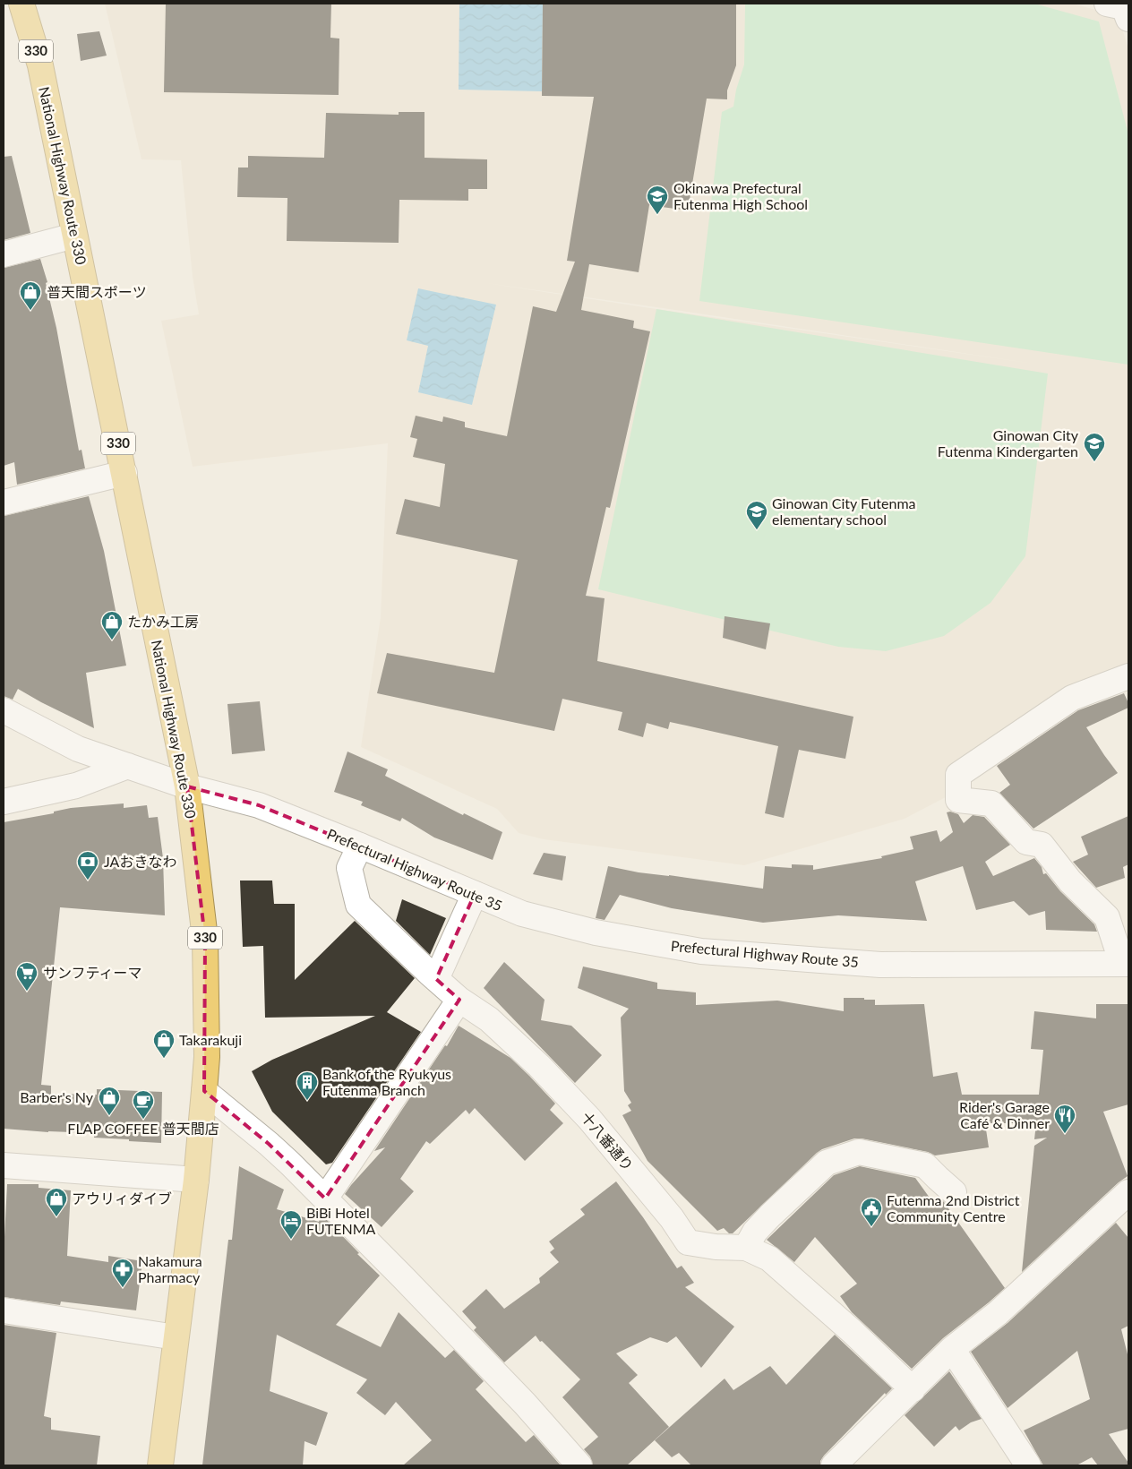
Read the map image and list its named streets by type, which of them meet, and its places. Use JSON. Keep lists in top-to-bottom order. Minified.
{"streets":{"highway":["330","National Highway Route 330"],"street":["Prefectural Highway Route 35","十八番通り"]},"crossings":[["National Highway Route 330","Prefectural Highway Route 35"],["Prefectural Highway Route 35","十八番通り"]],"places":{"school or university":["Okinawa Prefectural Futenma High School","Ginowan City Futenma Kindergarten","Ginowan City Futenma elementary school"],"shop":["普天間スポーツ","たかみ工房","Takarakuji","Barber's Ny","アウリィダイブ"],"bank":["JAおきなわ"],"supermarket":["サンフティーマ"],"building":["Bank of the Ryukyus Futenma Branch"],"cafe":["FLAP COFFEE 普天間店"],"restaurant":["Rider's Garage Café & Dinner"],"public building":["Futenma 2nd District Community Centre"],"hotel":["BiBi Hotel FUTENMA"],"pharmacy":["Nakamura Pharmacy"]}}
